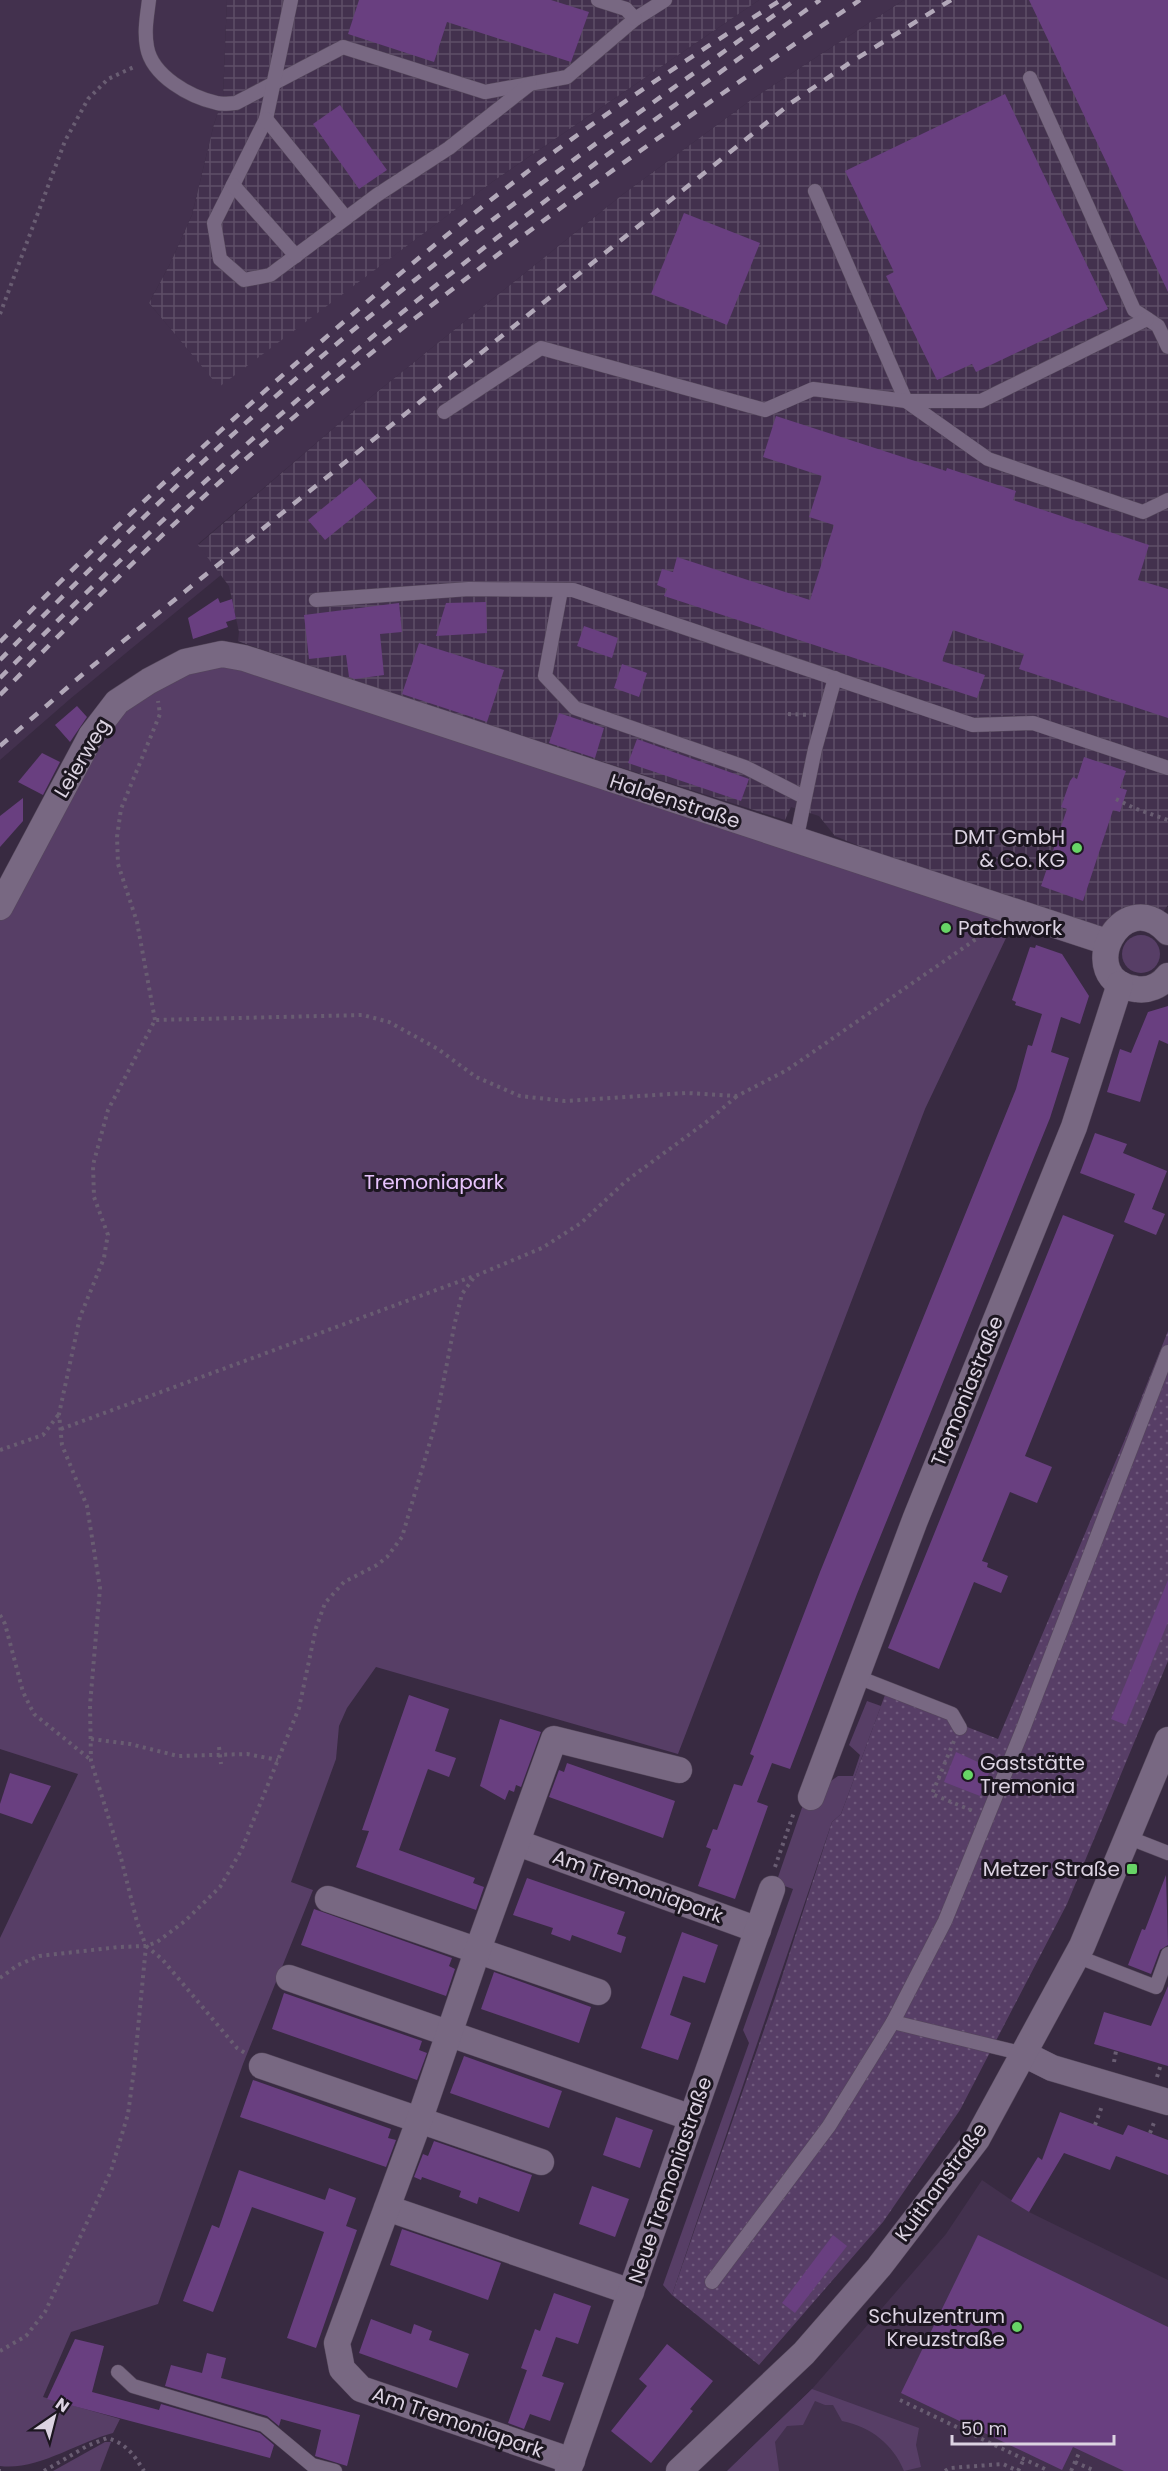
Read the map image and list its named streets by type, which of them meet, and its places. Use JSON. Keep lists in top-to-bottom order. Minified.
{"streets":{"street":["Leierweg","Haldenstraße","Tremoniastraße","Am Tremoniapark","Neue Tremoniastraße","Kuithanstraße"]},"crossings":[["Leierweg","Haldenstraße"],["Am Tremoniapark","Neue Tremoniastraße"]],"parks":["Tremoniapark"],"places":{"other":["DMT GmbH & Co. KG","Patchwork","Gaststätte Tremonia","Schulzentrum Kreuzstraße"],"transit":["Metzer Straße"]},"scale_bar":"50 m","north":"top right"}
